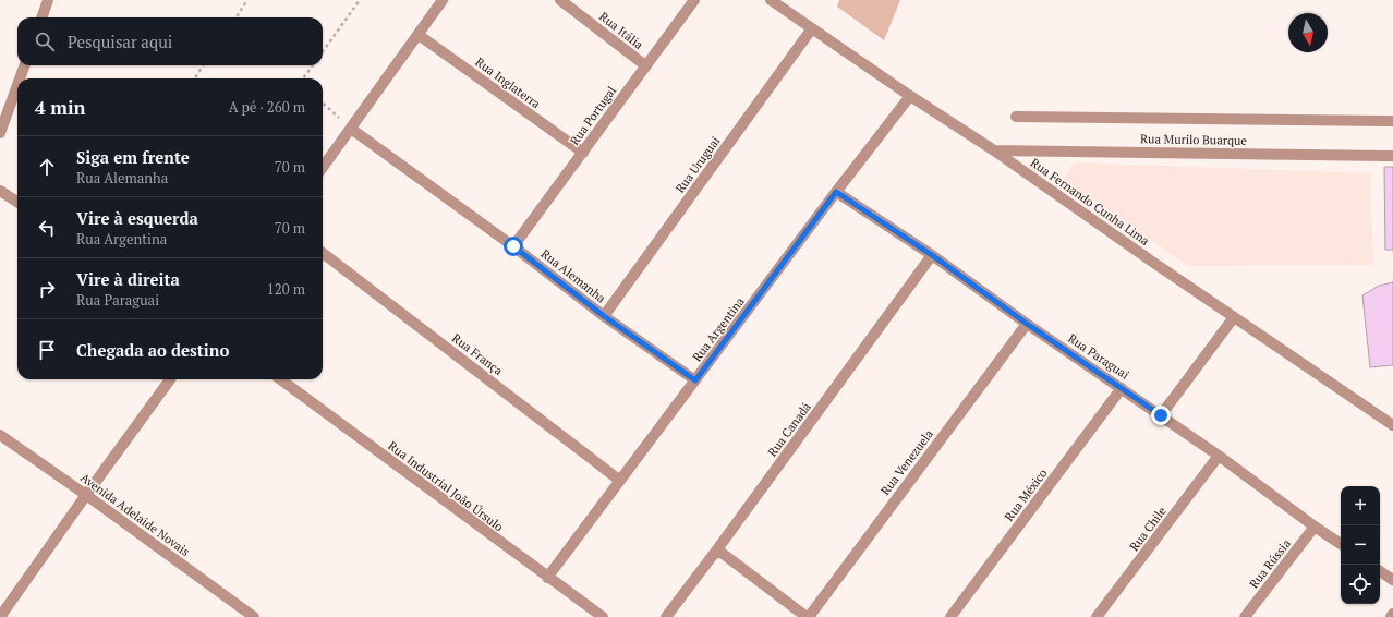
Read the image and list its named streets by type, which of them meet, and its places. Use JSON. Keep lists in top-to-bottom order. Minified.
{"streets":{"street":["Rua Itália","Rua Inglaterra","Rua Portugal","Rua Murilo Buarque","Rua Uruguai","Rua Fernando Cunha Lima","Rua Alemanha","Rua Argentina","Rua França","Rua Paraguai","Rua Canadá","Rua Venezuela","Rua Industrial João Úrsulo","Rua México","Avenida Adelaide Novais","Rua Chile","Rua Rússia"]},"crossings":[["Rua Itália","Rua Portugal"],["Rua Inglaterra","Rua Portugal"],["Rua Portugal","Rua Alemanha"],["Rua Murilo Buarque","Rua Fernando Cunha Lima"],["Rua Uruguai","Rua Fernando Cunha Lima"],["Rua Uruguai","Rua Alemanha"],["Rua Fernando Cunha Lima","Rua Argentina"],["Rua Alemanha","Rua Argentina"],["Rua Argentina","Rua França"],["Rua Argentina","Rua Paraguai"],["Rua Argentina","Rua Industrial João Úrsulo"],["Rua Paraguai","Rua Canadá"],["Rua Paraguai","Rua Venezuela"],["Rua Paraguai","Rua México"],["Rua Paraguai","Rua Chile"],["Rua Paraguai","Rua Rússia"]],"north":"bottom","page":{"search":"Pesquisar aqui","heading":["4 min","A pé · 260 m"],"list":[["Siga em frente","Rua Alemanha","70 m"],["Vire à esquerda","Rua Argentina","70 m"],["Vire à direita","Rua Paraguai","120 m"],"Chegada ao destino"],"map_buttons":["+","−"]}}
